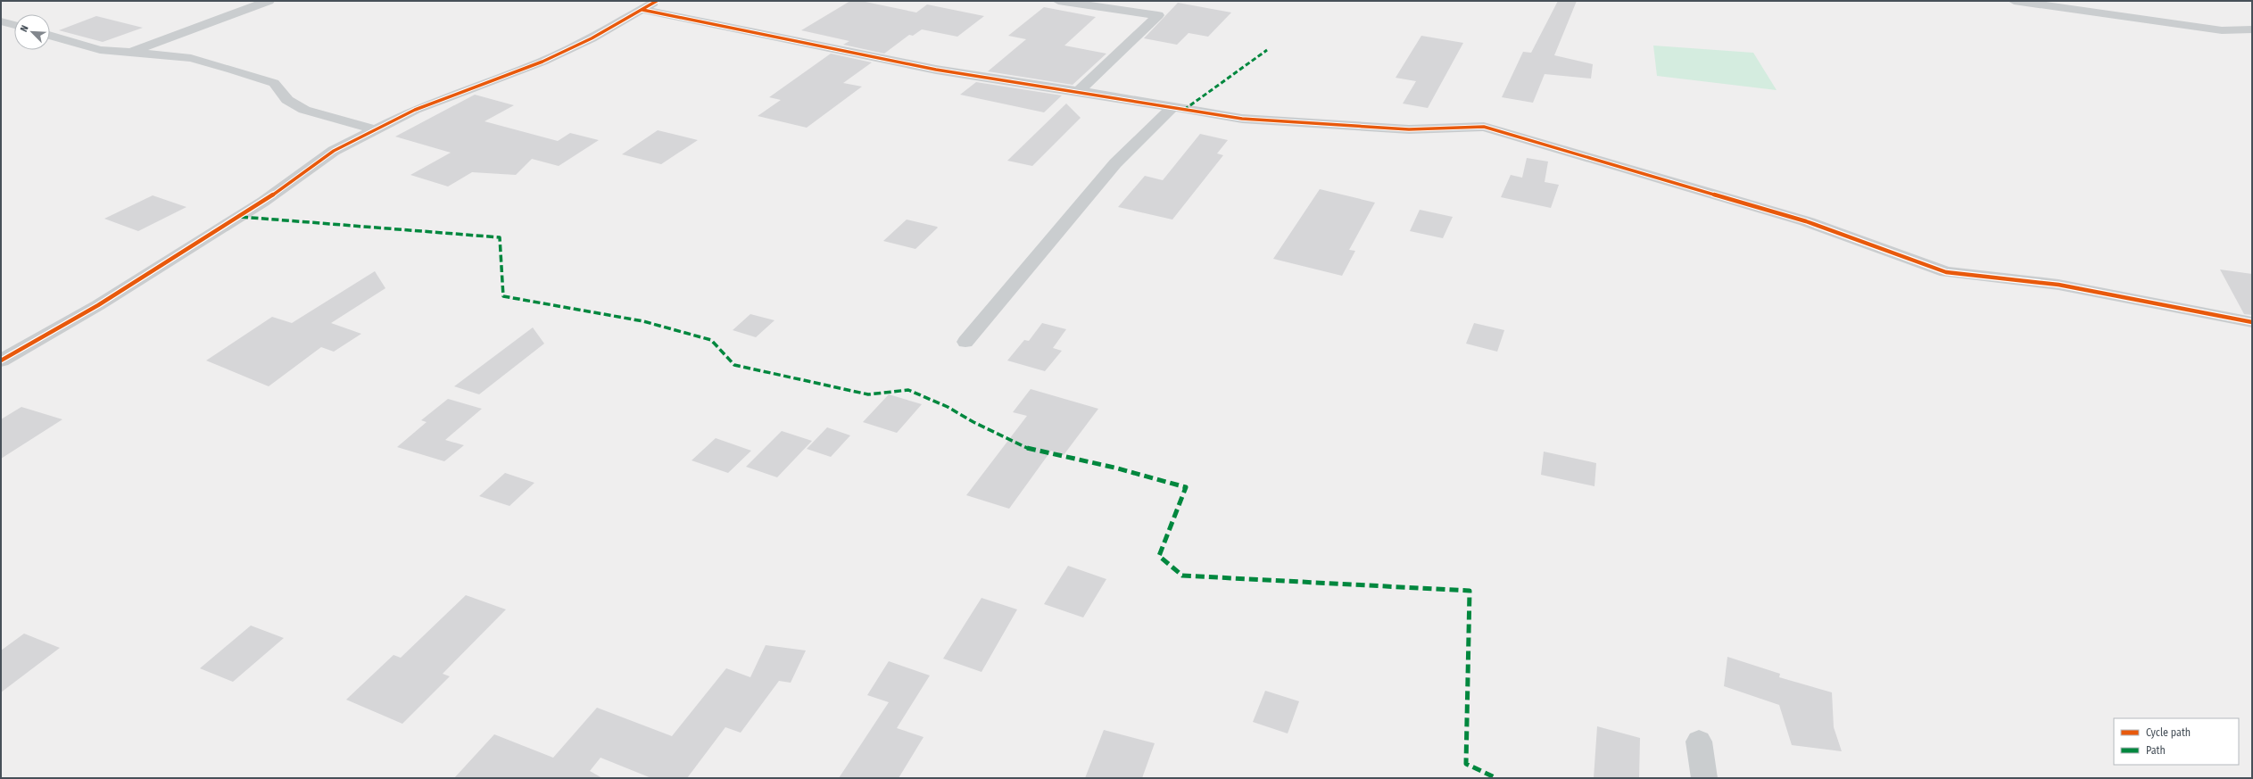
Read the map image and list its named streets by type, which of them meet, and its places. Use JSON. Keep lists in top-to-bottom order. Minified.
{"legend":["Cycle path","Path"],"north":"top left"}
